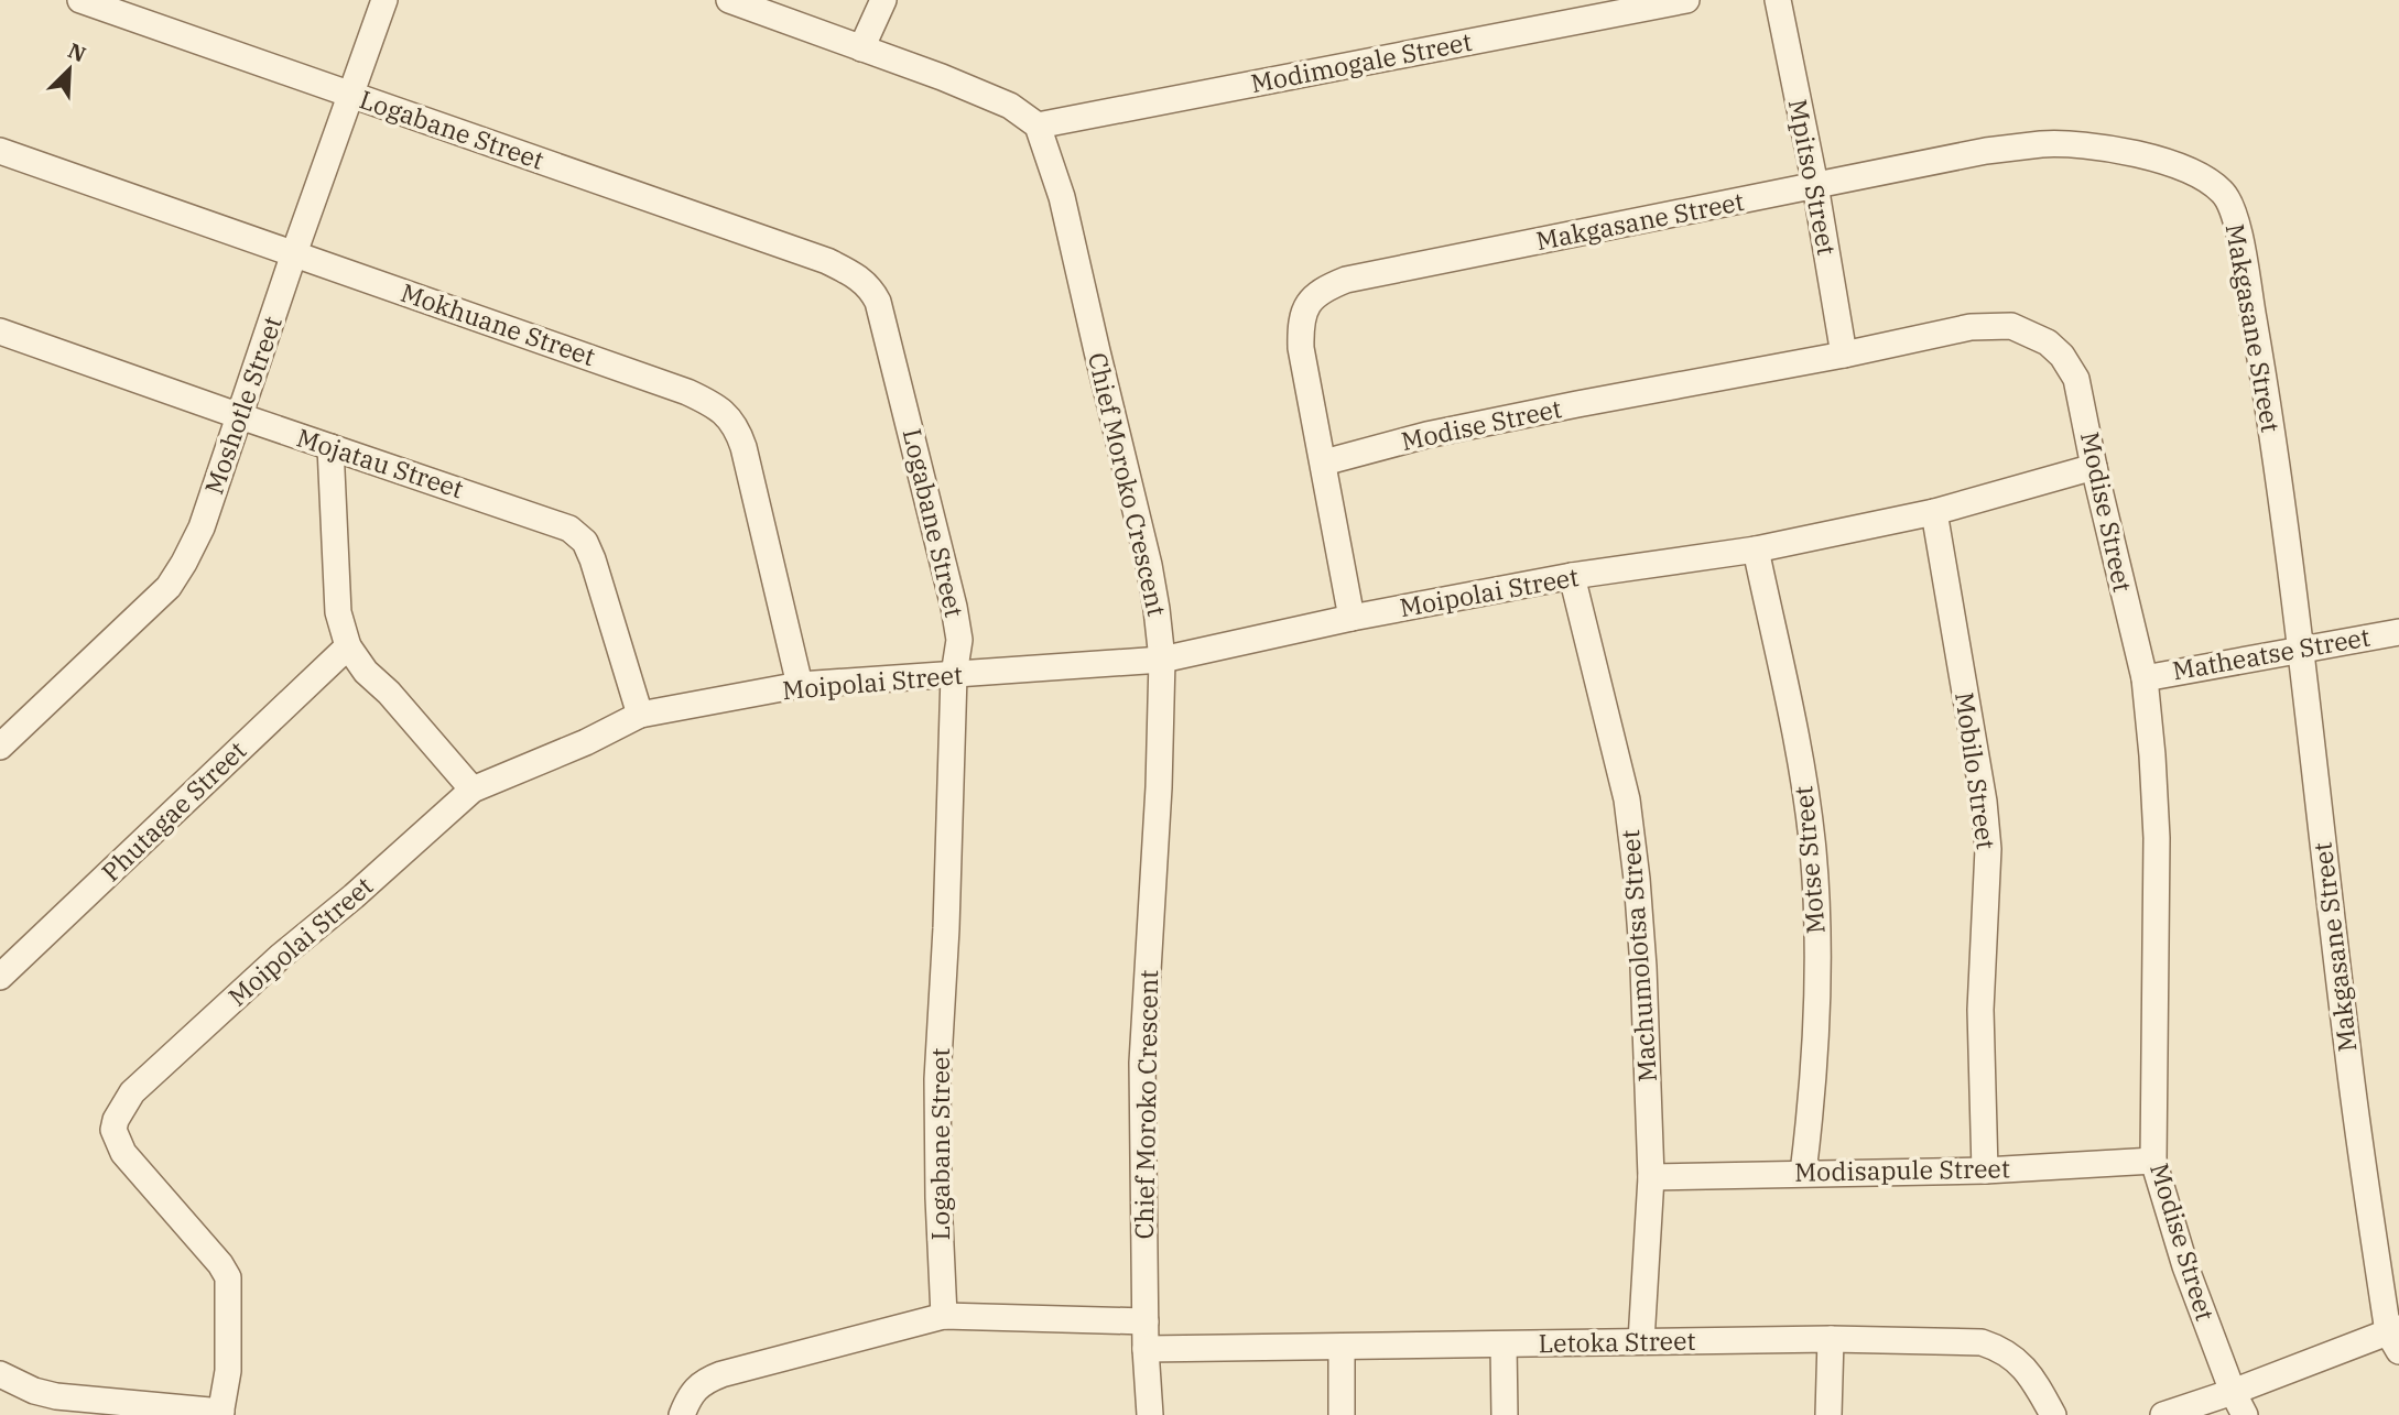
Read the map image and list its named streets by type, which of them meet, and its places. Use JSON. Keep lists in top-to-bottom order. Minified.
{"streets":{"street":["Modimogale Street","Logabane Street","Mpitso Street","Makgasane Street","Mokhuane Street","Moshotle Street","Modise Street","Mojatau Street","Chief Moroko Crescent","Moipolai Street","Matheatse Street","Mobilo Street","Phutagae Street","Motse Street","Machumolotsa Street","Modisapule Street","Letoka Street"]},"crossings":[["Modimogale Street","Chief Moroko Crescent"],["Logabane Street","Moshotle Street"],["Logabane Street","Moipolai Street"],["Mpitso Street","Makgasane Street"],["Mpitso Street","Modise Street"],["Makgasane Street","Modise Street"],["Makgasane Street","Moipolai Street"],["Makgasane Street","Matheatse Street"],["Mokhuane Street","Moshotle Street"],["Mokhuane Street","Moipolai Street"],["Moshotle Street","Mojatau Street"],["Modise Street","Moipolai Street"],["Modise Street","Matheatse Street"],["Modise Street","Modisapule Street"],["Mojatau Street","Moipolai Street"],["Chief Moroko Crescent","Moipolai Street"],["Chief Moroko Crescent","Letoka Street"],["Moipolai Street","Mobilo Street"],["Moipolai Street","Motse Street"],["Moipolai Street","Machumolotsa Street"],["Mobilo Street","Modisapule Street"],["Motse Street","Modisapule Street"],["Machumolotsa Street","Modisapule Street"],["Machumolotsa Street","Letoka Street"]],"north":"top right"}
